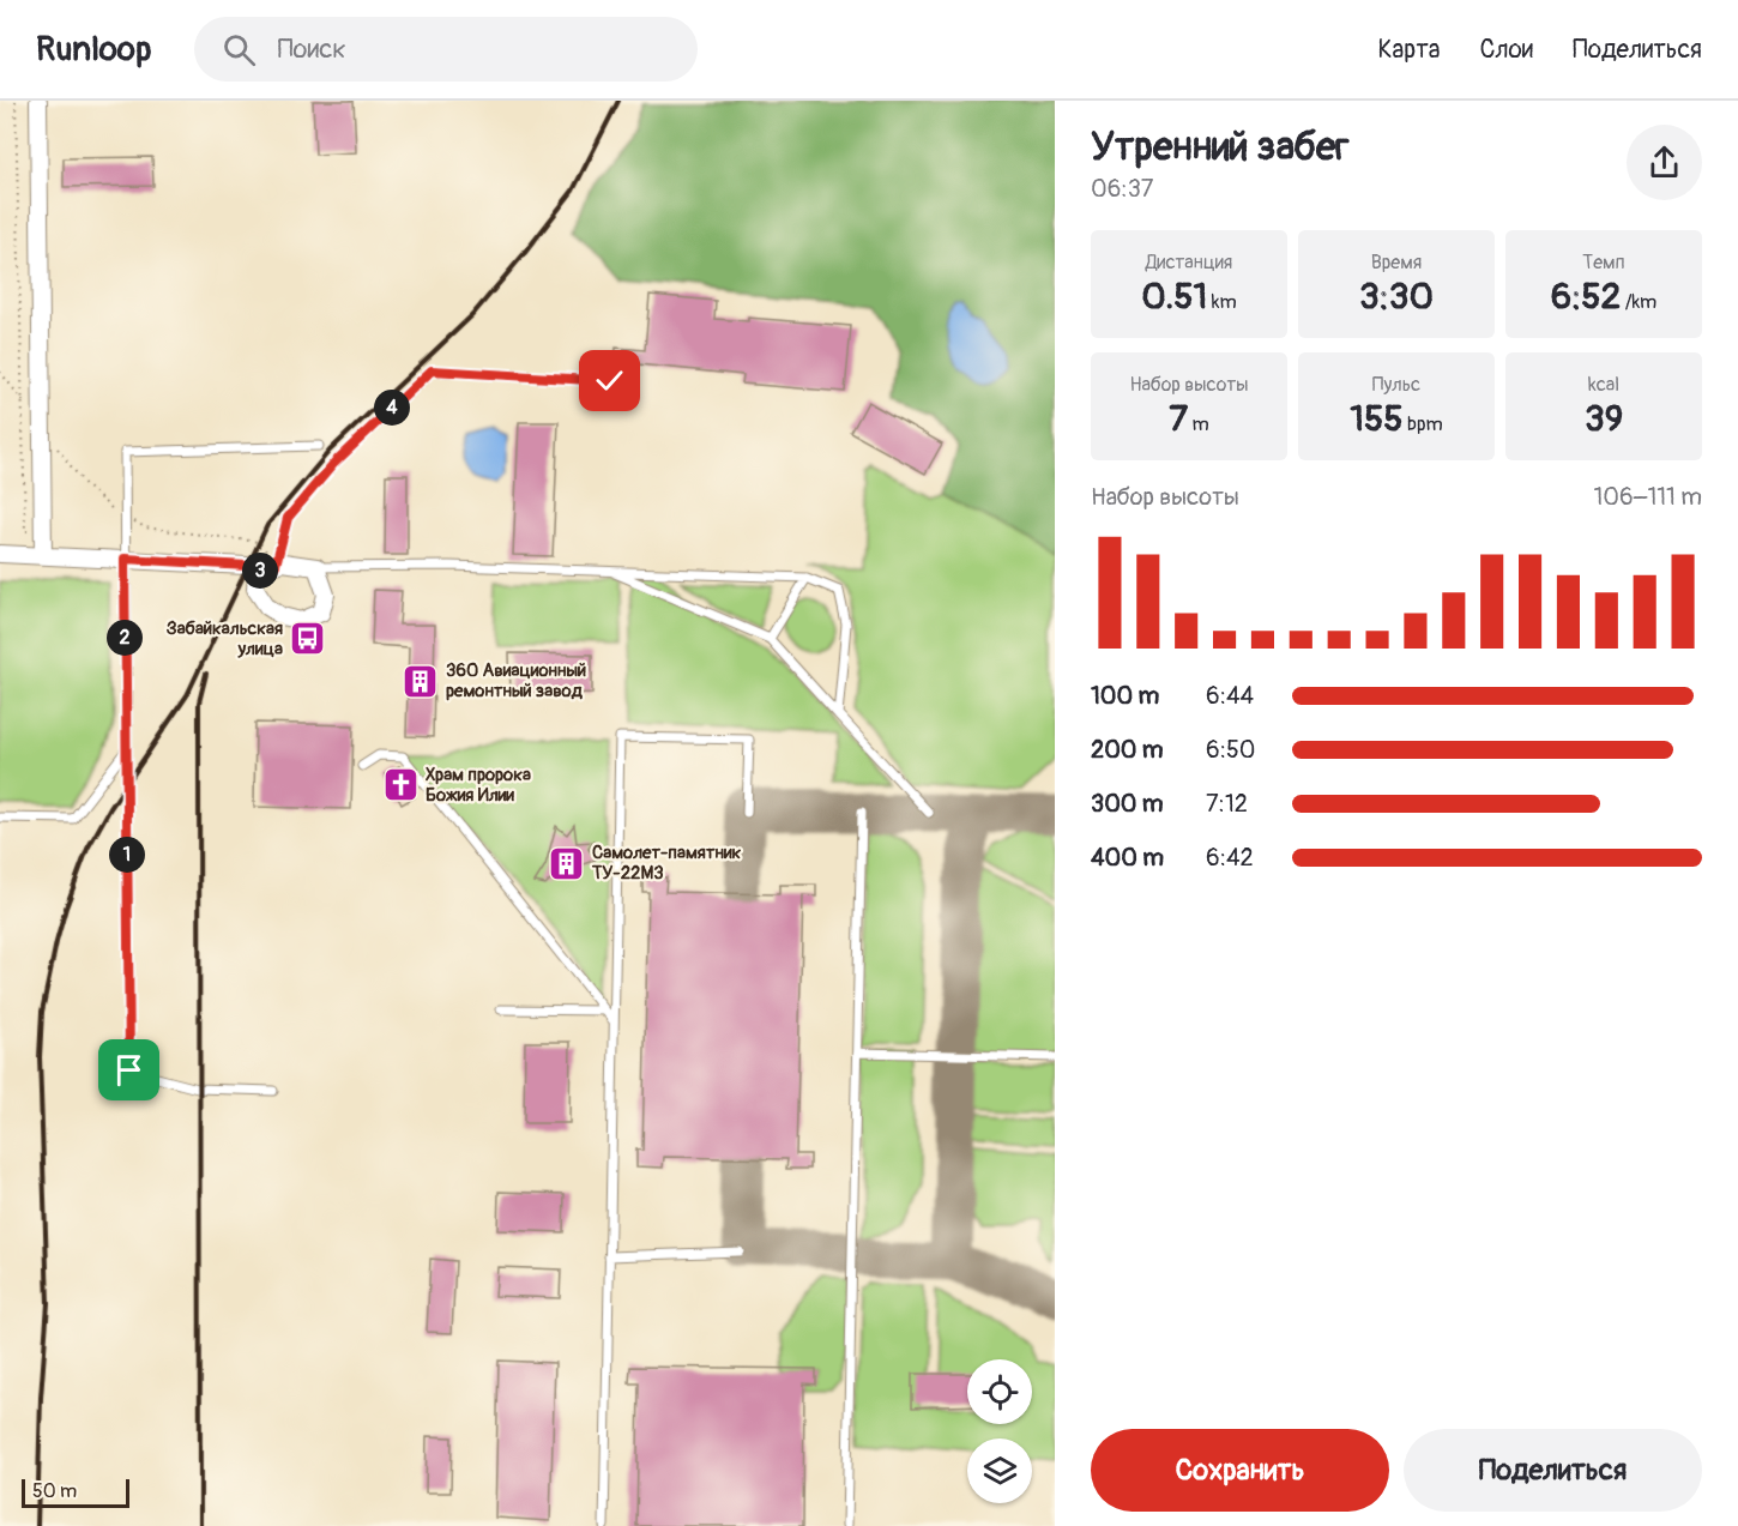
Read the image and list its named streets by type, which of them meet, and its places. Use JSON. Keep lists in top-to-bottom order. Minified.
{"places":{"bus stop":["Забайкальская улица"],"building":["360 Авиационный ремонтный завод","Самолет-памятник ТУ-22М3"],"church":["Храм пророка Божия Илии"]},"scale_bar":"50 m","page":{"header":"Runloop","search":"Поиск","nav":["Карта","Слои","Поделиться"],"heading":["Утренний забег","06:37"],"stats":[["Дистанция","0.51 km"],["Время","3:30"],["Темп","6:52 /km"],["Набор высоты","7 m"],["Пульс","155 bpm"],["kcal","39"]],"pins":["4","3","2","1"],"chart":["Набор высоты","106–111 m"],"list":[{"name":"100 m","note":"6:44"},{"name":"200 m","note":"6:50"},{"name":"300 m","note":"7:12"},{"name":"400 m","note":"6:42"}],"buttons":["Сохранить","Поделиться"],"scale":"50 m"}}
